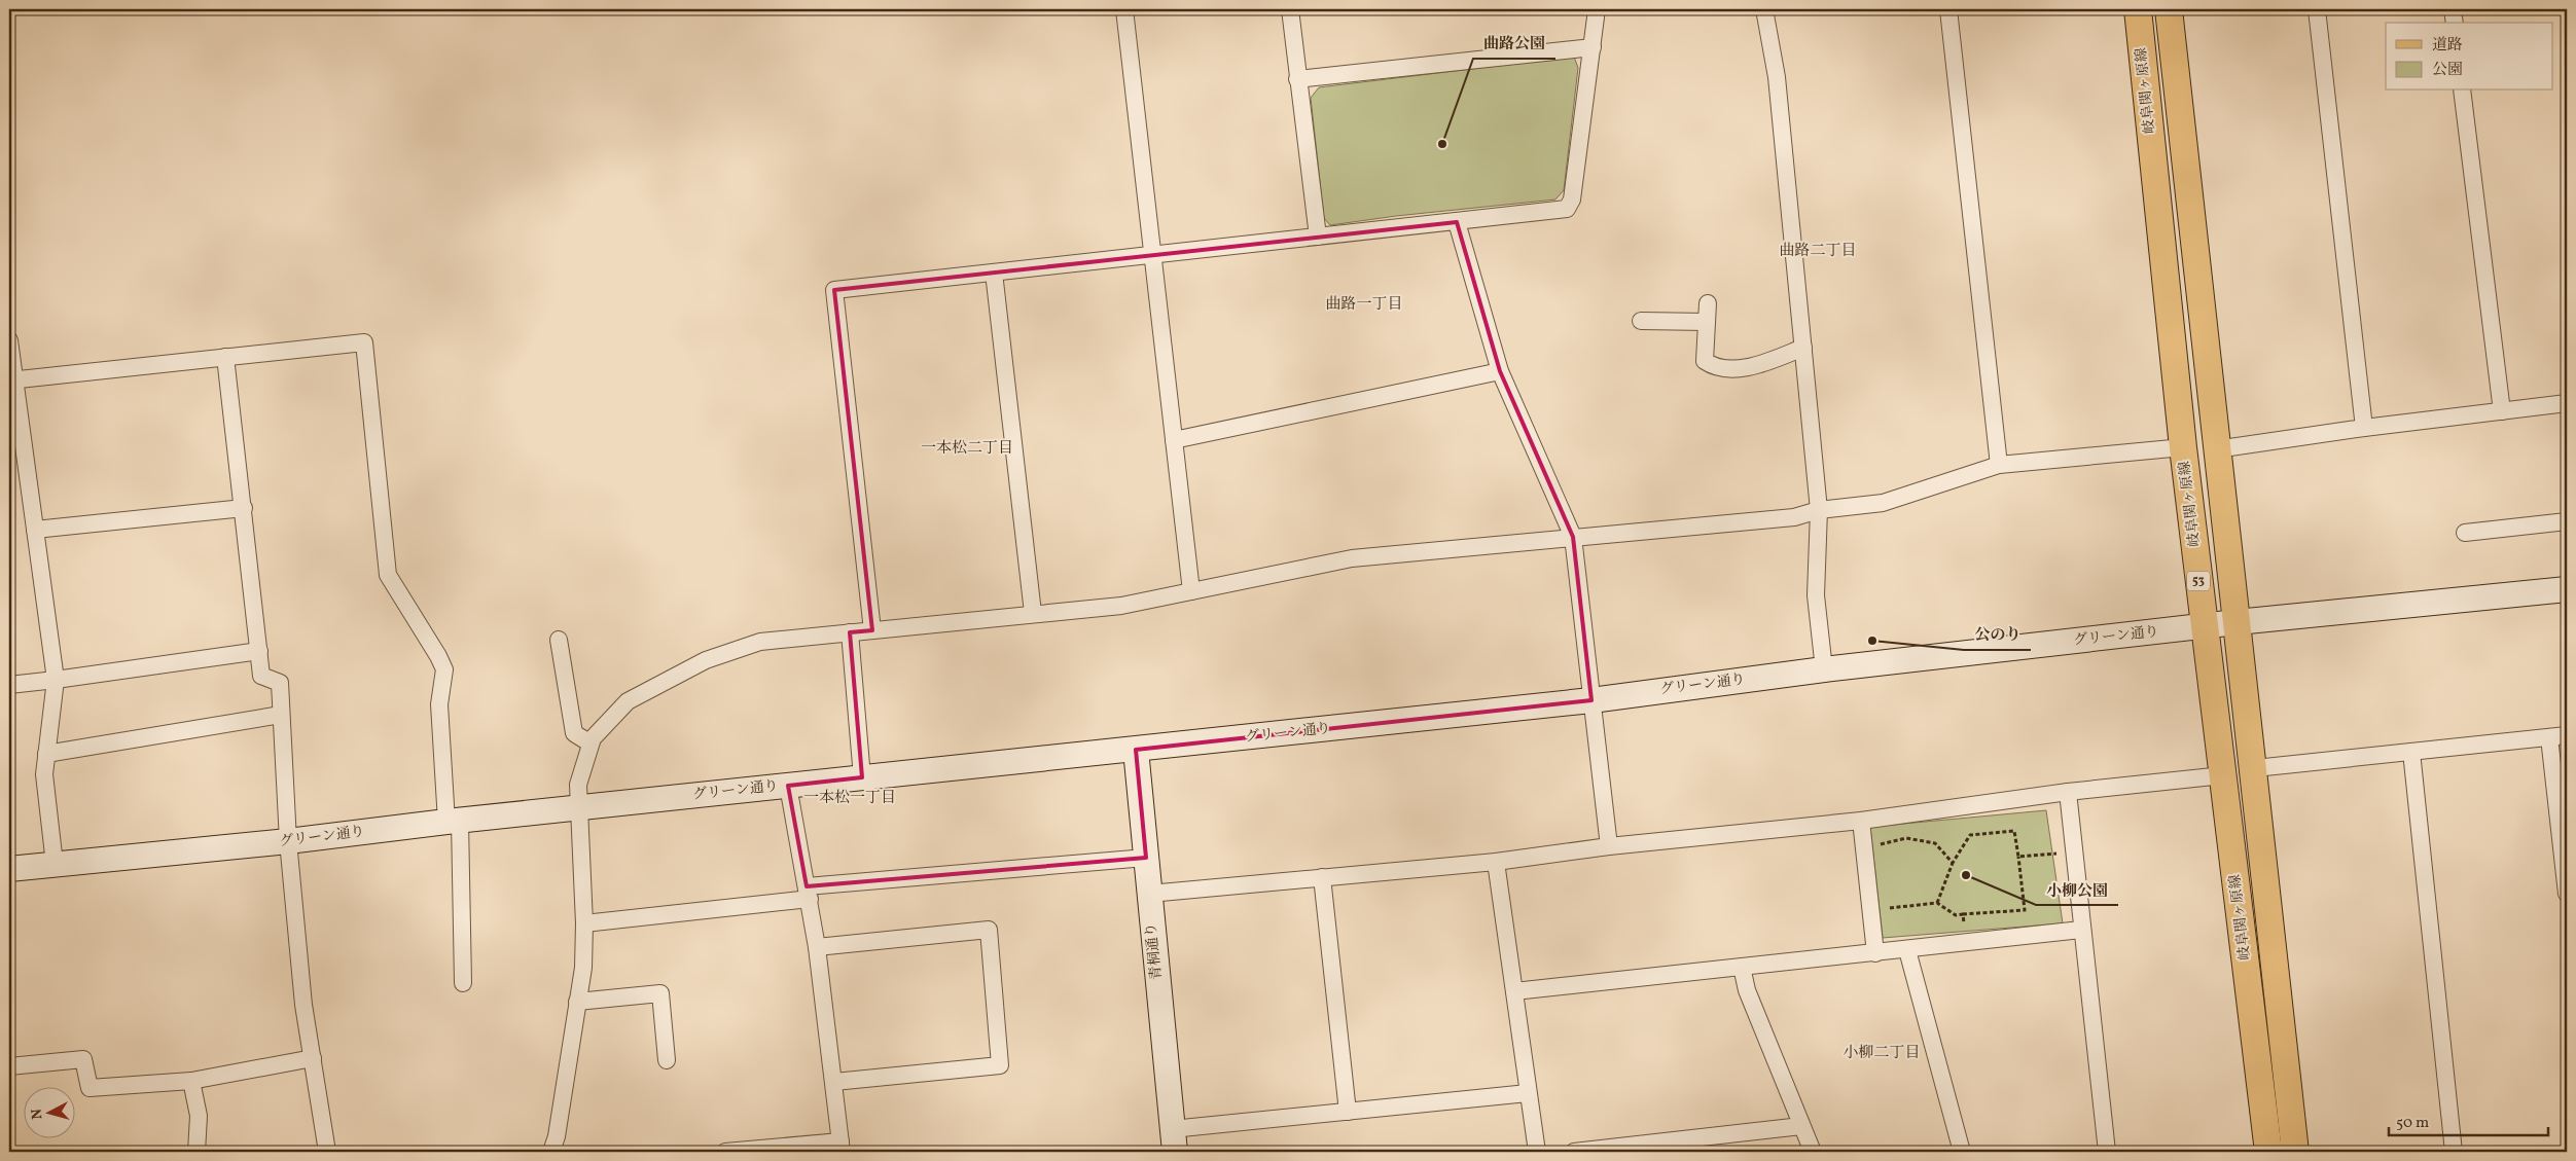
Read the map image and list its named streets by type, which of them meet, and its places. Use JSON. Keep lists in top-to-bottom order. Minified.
{"streets":{"main road":["岐阜関ヶ原線","53"],"street":["グリーン通り","青桐通り"]},"crossings":[["岐阜関ヶ原線","グリーン通り"],["グリーン通り","青桐通り"]],"districts":["曲路二丁目","曲路一丁目","一本松二丁目","一本松一丁目","小柳二丁目"],"places":["曲路公園","公のり","小柳公園"],"legend":["道路","公園"],"scale_bar":"50 m","north":"left"}
